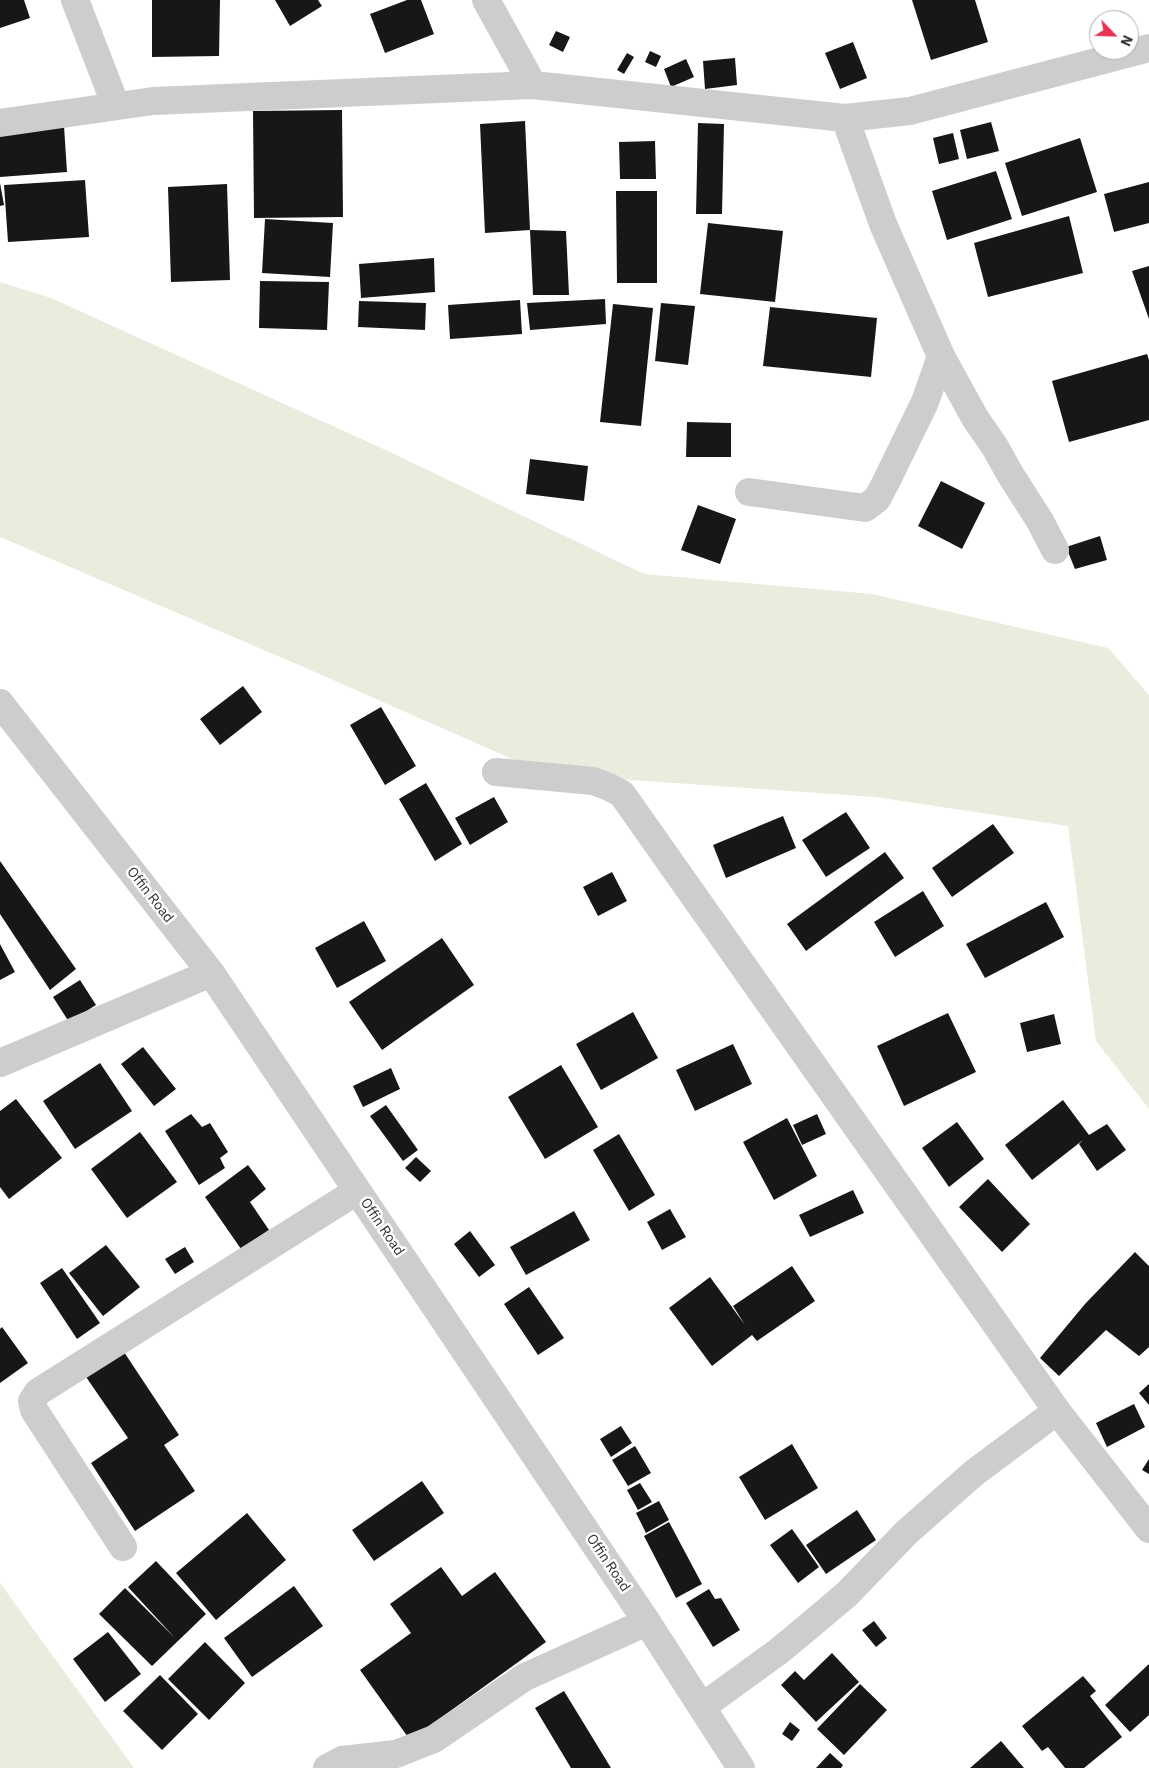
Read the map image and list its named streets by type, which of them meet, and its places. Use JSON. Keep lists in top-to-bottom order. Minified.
{"streets":{"street":["Offin Road"]},"north":"bottom right"}
